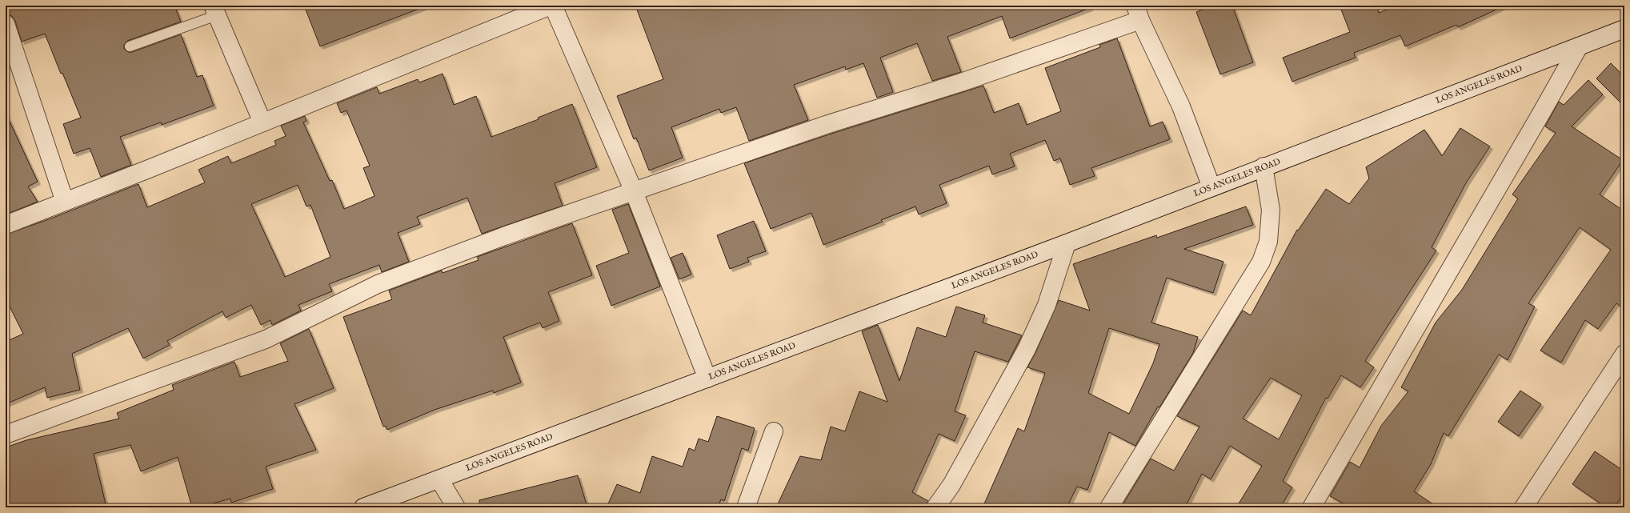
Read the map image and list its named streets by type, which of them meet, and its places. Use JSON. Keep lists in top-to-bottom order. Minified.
{"streets":{"street":["LOS ANGELES ROAD"]}}
